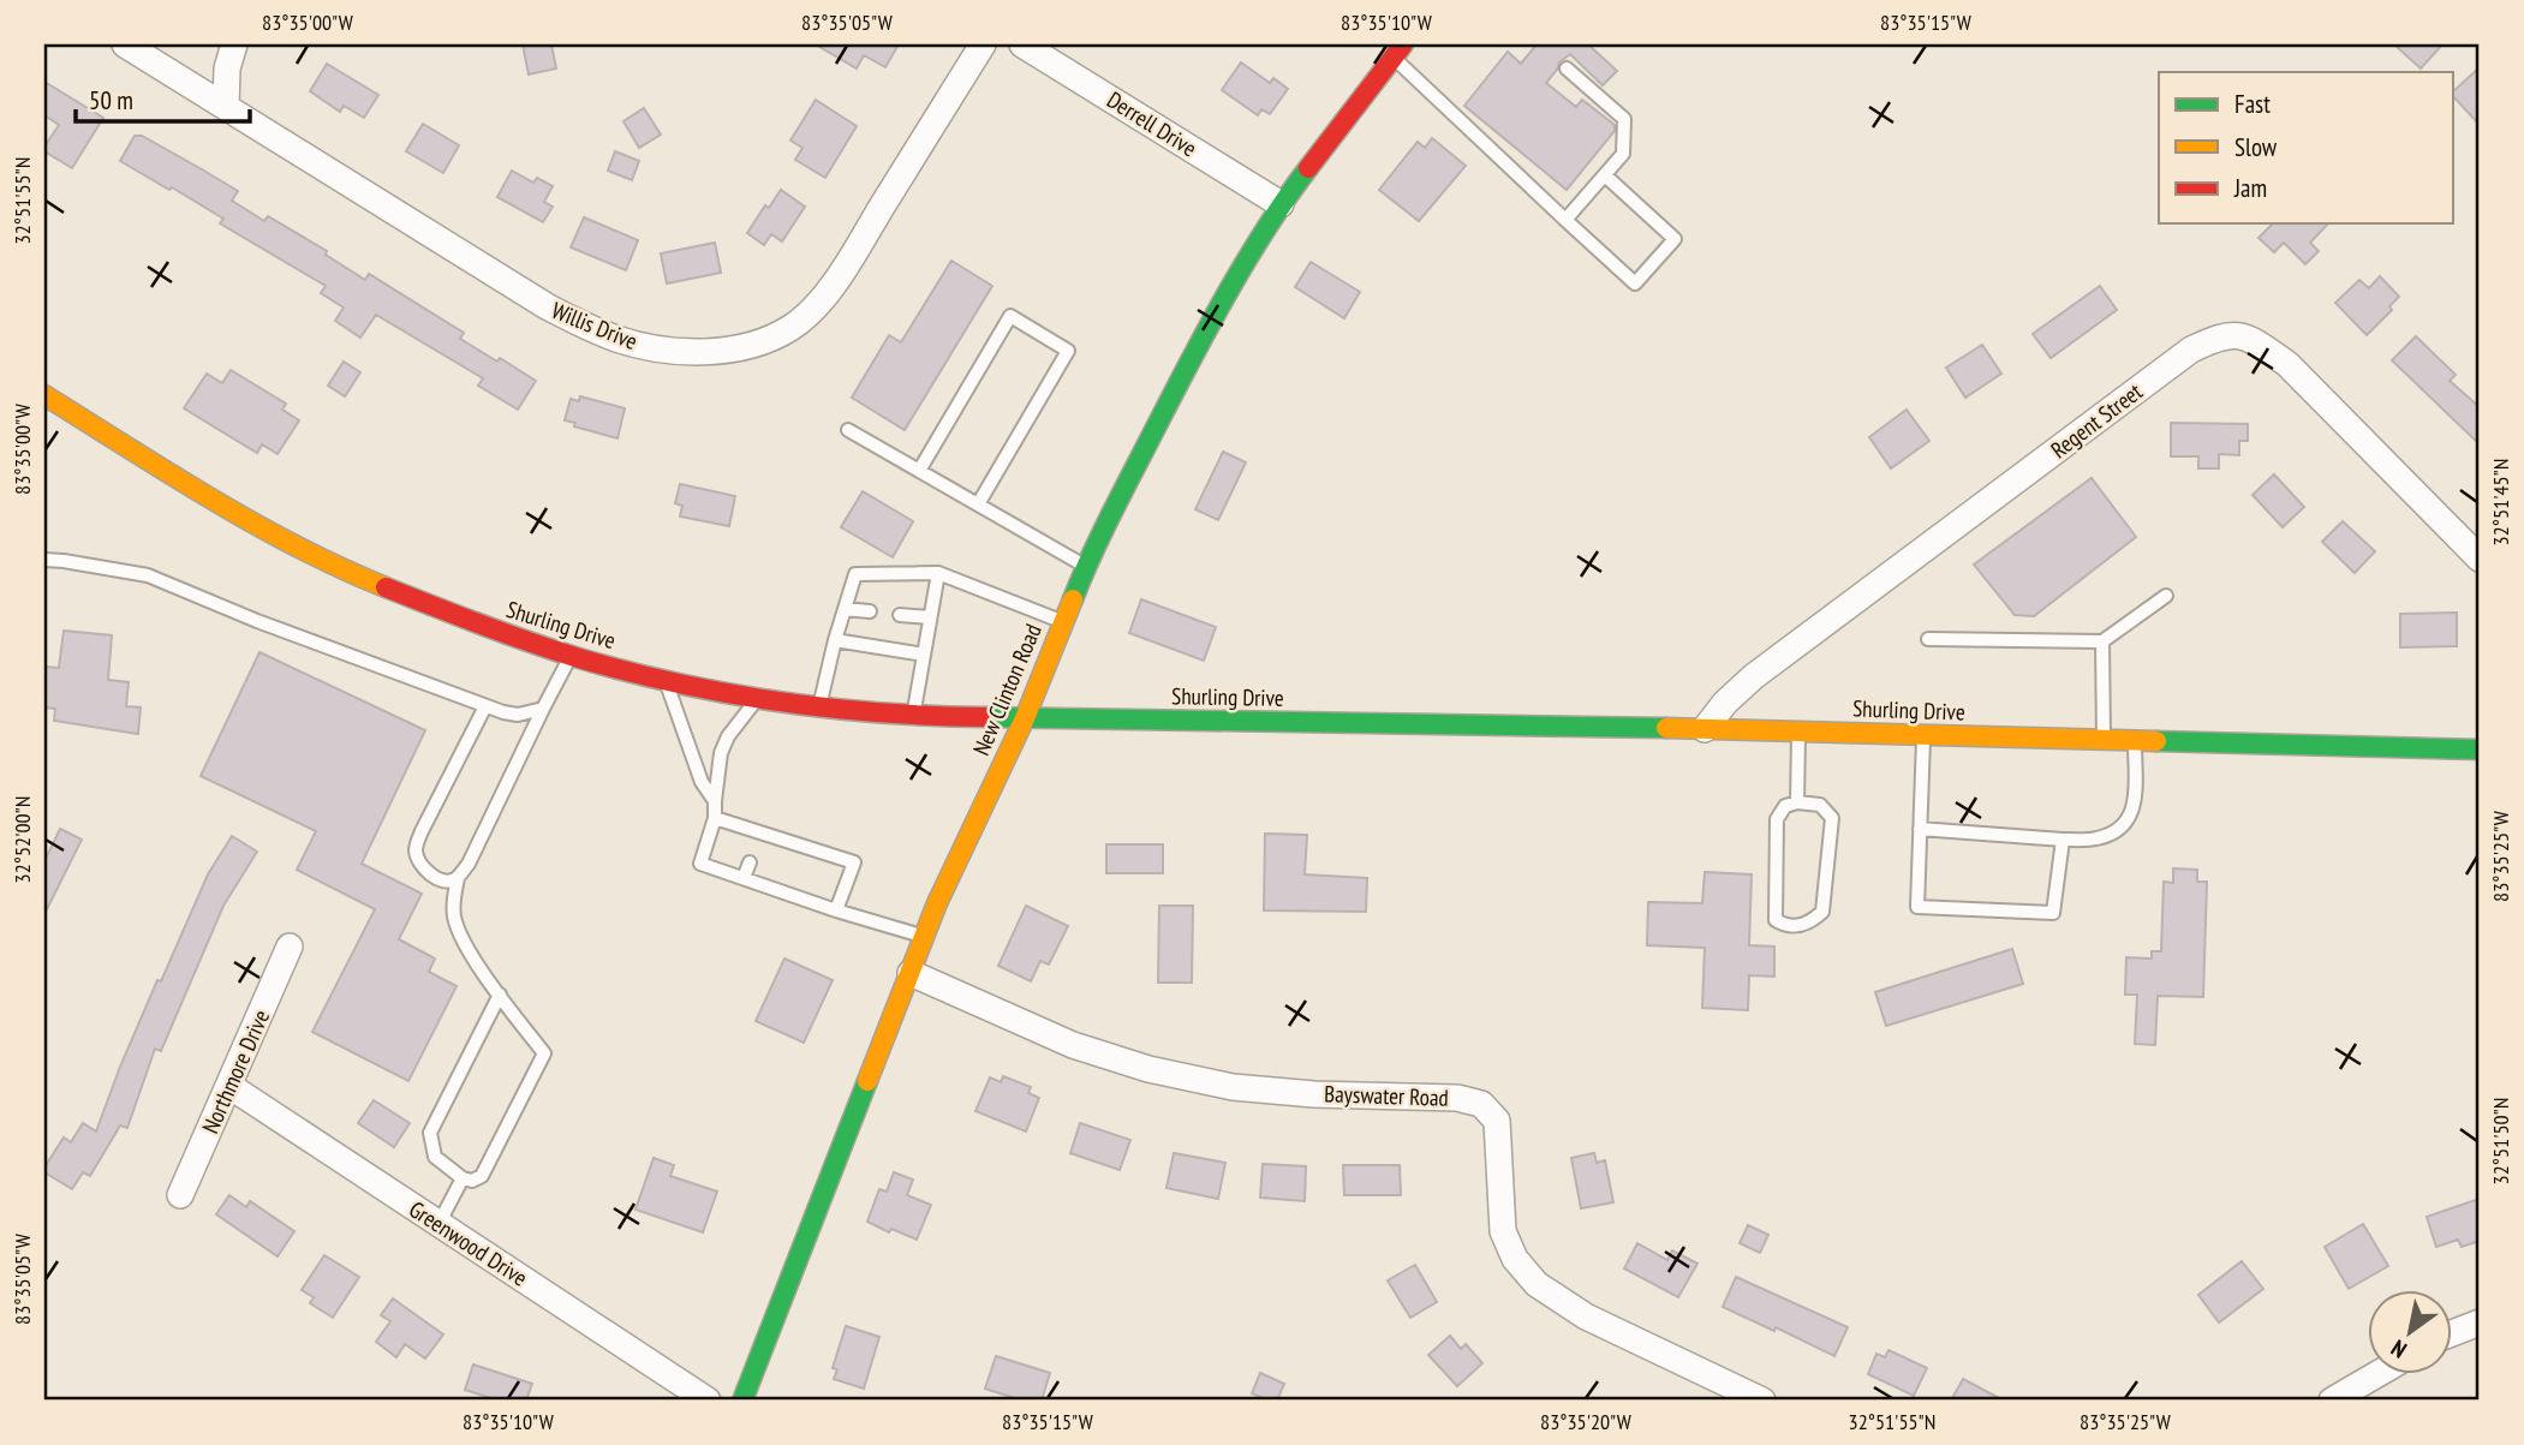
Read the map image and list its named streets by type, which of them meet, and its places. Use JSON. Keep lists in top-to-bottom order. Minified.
{"streets":{"main road":["Shurling Drive","New Clinton Road"],"street":["Derrell Drive","Willis Drive","Regent Street","Northmore Drive","Bayswater Road","Greenwood Drive"]},"crossings":[["Derrell Drive","New Clinton Road"],["Regent Street","Shurling Drive"],["Shurling Drive","New Clinton Road"],["New Clinton Road","Bayswater Road"],["Northmore Drive","Greenwood Drive"]],"legend":["Fast","Slow","Jam"],"scale_bar":"50 m","north":"bottom left","coordinates":["83°35'00\"W","83°35'05\"W","83°35'10\"W","83°35'15\"W","32°51'55\"N","32°51'45\"N","32°52'00\"N","83°35'25\"W","32°51'50\"N","83°35'20\"W"]}
